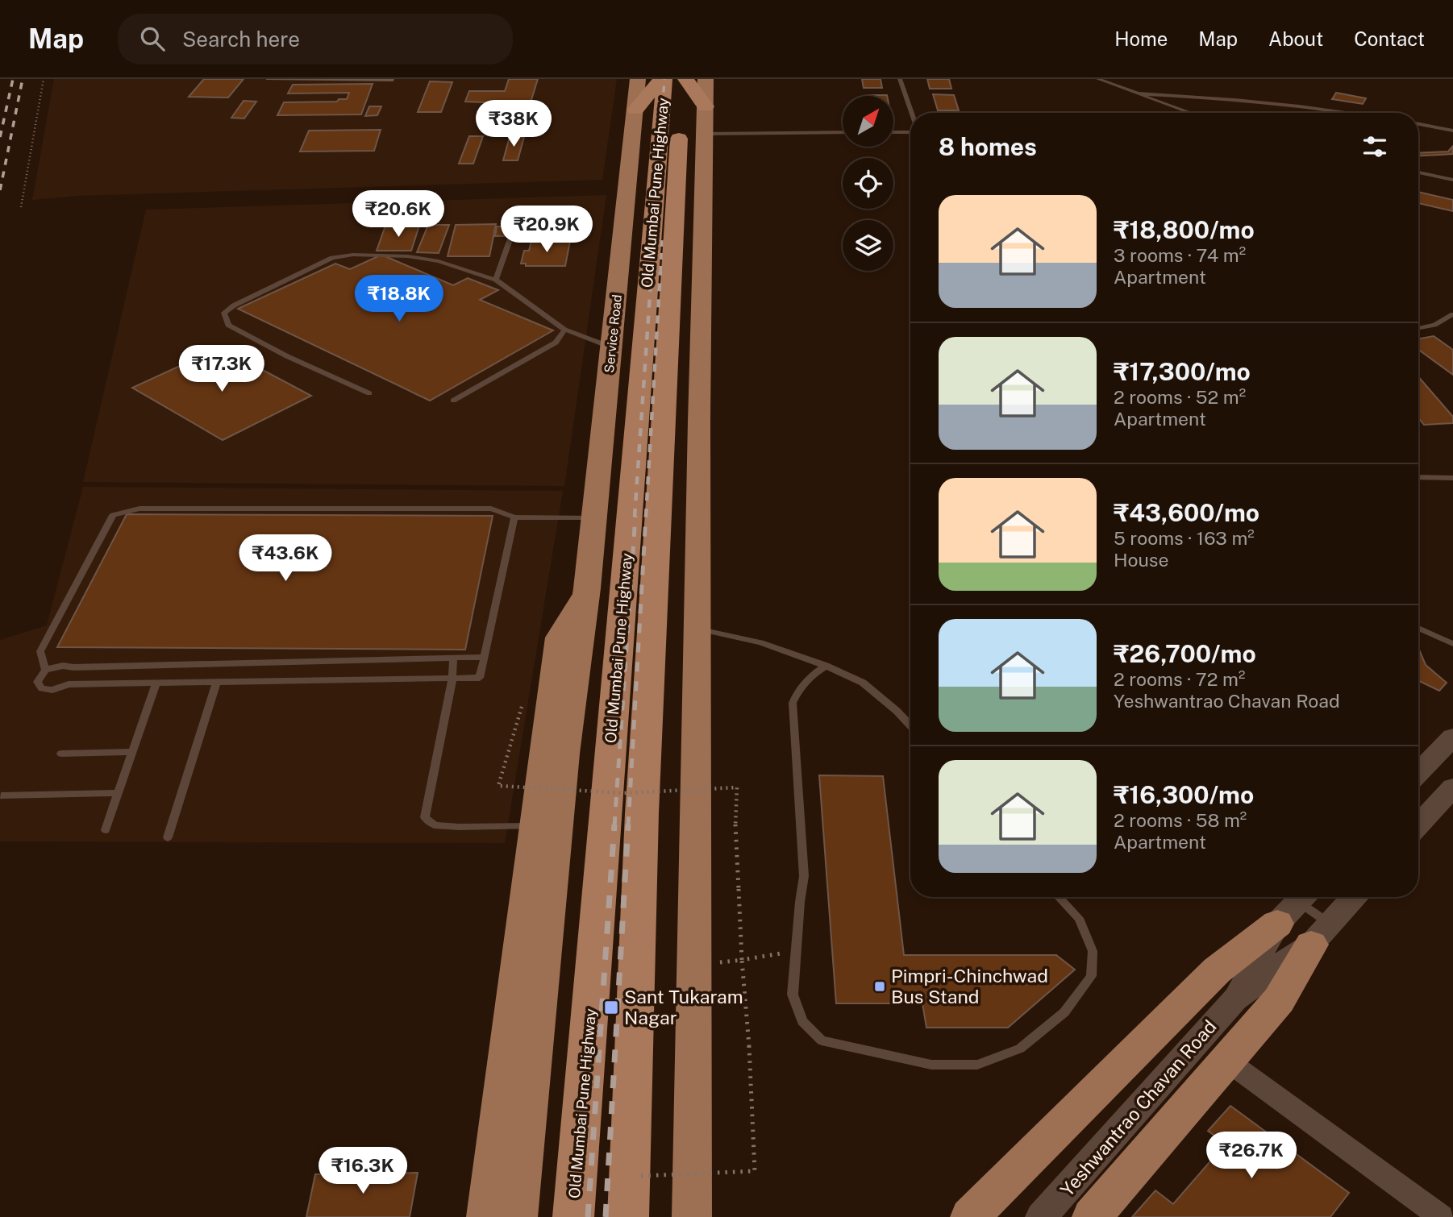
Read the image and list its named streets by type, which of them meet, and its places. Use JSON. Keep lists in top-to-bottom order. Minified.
{"streets":{"highway":["Old Mumbai Pune Highway"],"main road":["Service Road"],"street":["Yeshwantrao Chavan Road"]},"places":{"transit":["Pimpri-Chinchwad Bus Stand","Sant Tukaram Nagar"]},"north":"top right","page":{"header":"Map","search":"Search here","nav":["Home","Map","About","Contact"],"price":["₹38K","₹20.6K","₹20.9K","₹18.8K","₹17.3K","₹43.6K","₹26.7K","₹16.3K"],"heading":"8 homes","list":[{"name":"₹18,800/mo","note":"3 rooms · 74 m² · Apartment"},{"name":"₹17,300/mo","note":"2 rooms · 52 m² · Apartment"},{"name":"₹43,600/mo","note":"5 rooms · 163 m² · House"},{"name":"₹26,700/mo","note":"2 rooms · 72 m² · Yeshwantrao Chavan Road"},{"name":"₹16,300/mo","note":"2 rooms · 58 m² · Apartment"}]}}
